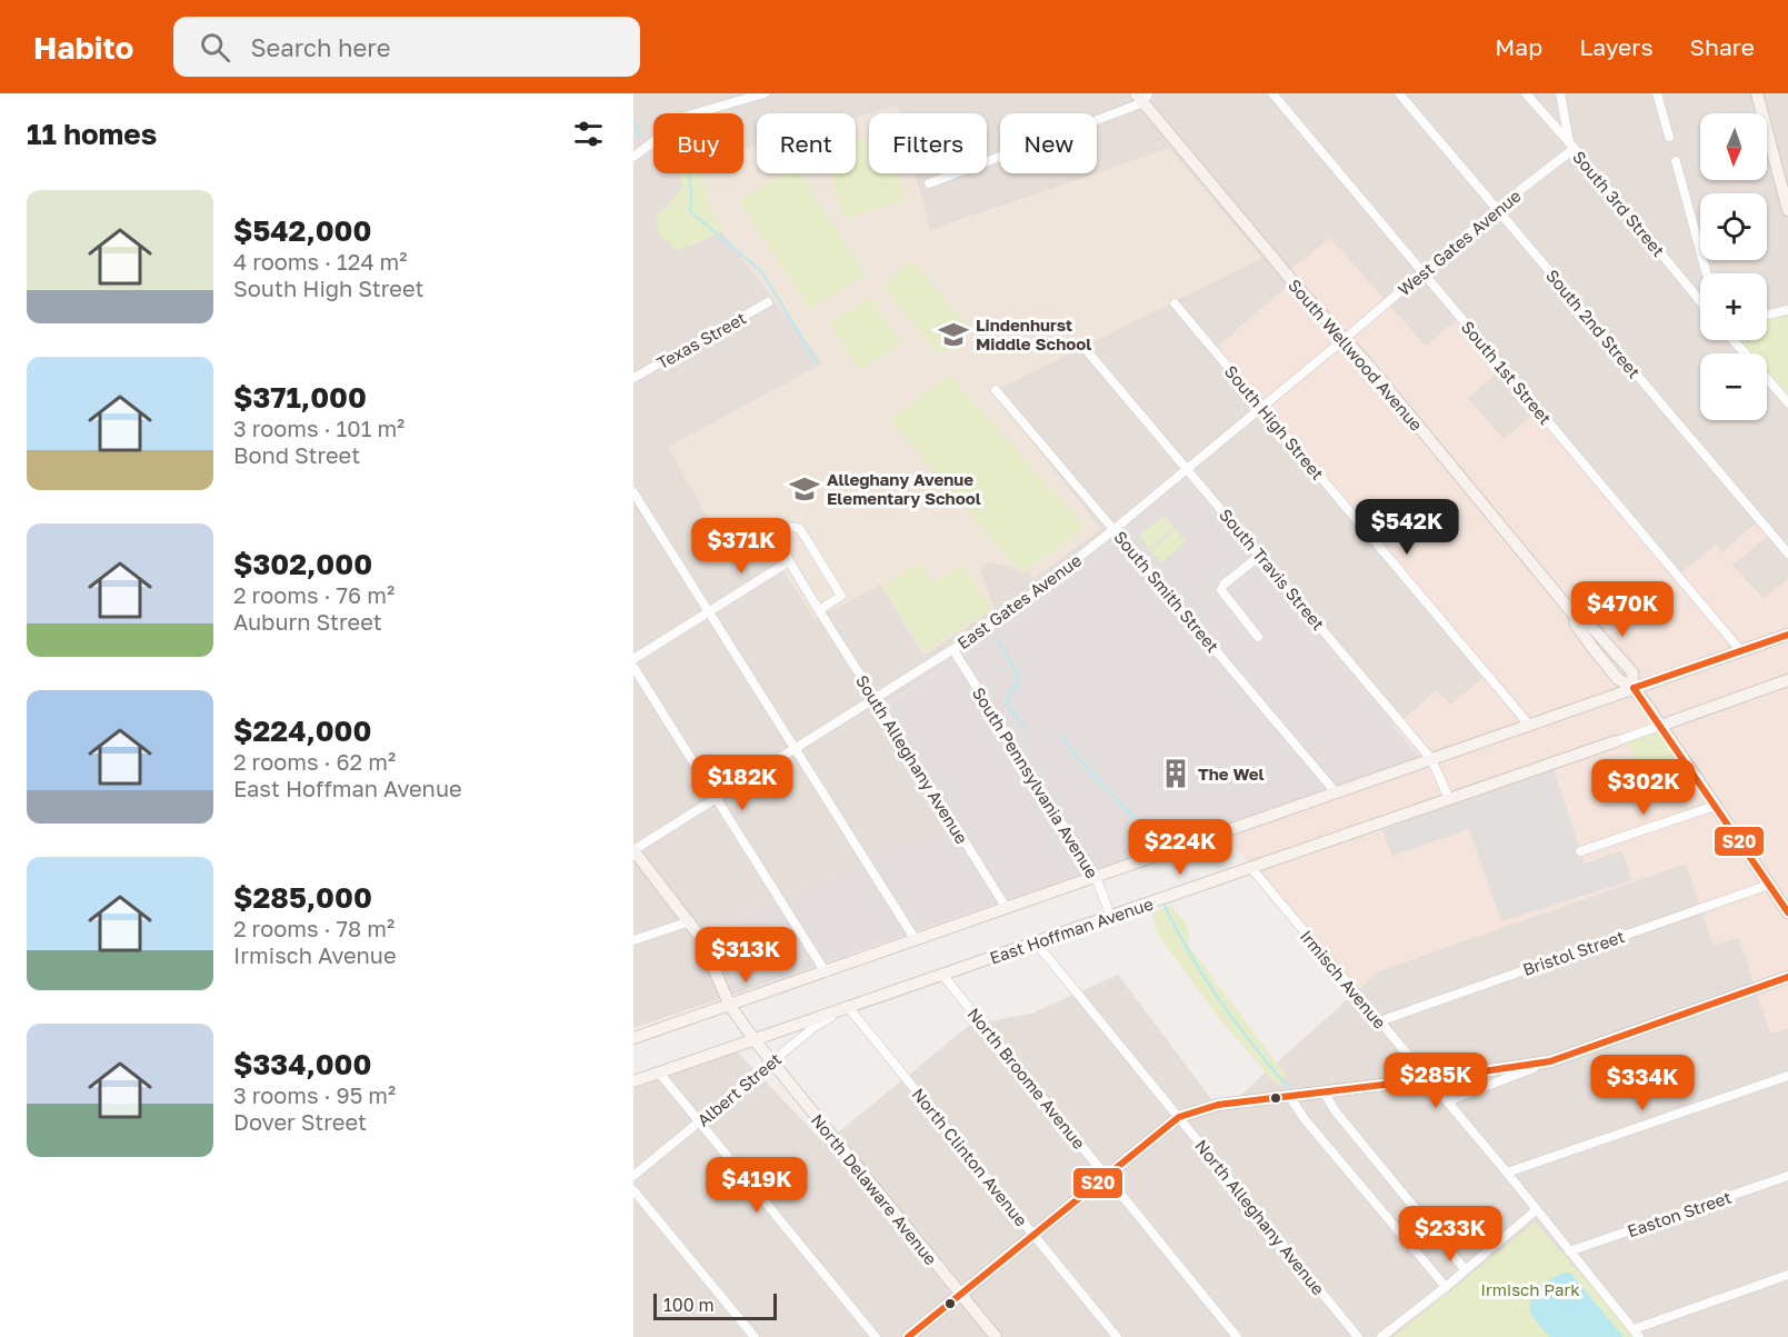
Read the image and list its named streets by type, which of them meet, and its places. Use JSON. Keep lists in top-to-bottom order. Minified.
{"streets":{"street":["South 3rd Street","West Gates Avenue","South 2nd Street","Texas Street","South Wellwood Avenue","South 1st Street","South High Street","South Travis Street","South Smith Street","East Gates Avenue","South Alleghany Avenue","South Pennsylvania Avenue","East Hoffman Avenue","Bristol Street","Irmisch Avenue","North Broome Avenue","Albert Street","North Clinton Avenue","North Delaware Avenue","Easton Street","North Alleghany Avenue"]},"crossings":[["South 3rd Street","West Gates Avenue"],["West Gates Avenue","South 2nd Street"],["West Gates Avenue","South Wellwood Avenue"],["West Gates Avenue","South 1st Street"],["West Gates Avenue","East Gates Avenue"],["South Wellwood Avenue","East Gates Avenue"],["South Wellwood Avenue","East Hoffman Avenue"],["South Wellwood Avenue","Bristol Street"],["South High Street","East Gates Avenue"],["South Travis Street","East Gates Avenue"],["South Travis Street","East Hoffman Avenue"],["South Smith Street","East Gates Avenue"],["East Gates Avenue","South Alleghany Avenue"],["East Gates Avenue","South Pennsylvania Avenue"],["East Gates Avenue","North Delaware Avenue"],["South Pennsylvania Avenue","East Hoffman Avenue"],["East Hoffman Avenue","Irmisch Avenue"],["East Hoffman Avenue","North Broome Avenue"],["East Hoffman Avenue","Albert Street"],["East Hoffman Avenue","North Clinton Avenue"],["East Hoffman Avenue","North Delaware Avenue"],["East Hoffman Avenue","North Alleghany Avenue"],["Bristol Street","Irmisch Avenue"],["Irmisch Avenue","Easton Street"],["Albert Street","North Clinton Avenue"],["Albert Street","North Delaware Avenue"]],"parks":["Irmisch Park"],"places":{"school or university":["Lindenhurst Middle School","Alleghany Avenue Elementary School"],"building":["The Wel"]},"lines":["transit line S20"],"scale_bar":"100 m","north":"bottom","page":{"header":"Habito","search":"Search here","nav":["Map","Layers","Share"],"heading":"11 homes","map_buttons":["+","−"],"chip":["Buy","Rent","Filters","New"],"list":[{"name":"$542,000","note":"4 rooms · 124 m² · South High Street"},{"name":"$371,000","note":"3 rooms · 101 m² · Bond Street"},{"name":"$302,000","note":"2 rooms · 76 m² · Auburn Street"},{"name":"$224,000","note":"2 rooms · 62 m² · East Hoffman Avenue"},{"name":"$285,000","note":"2 rooms · 78 m² · Irmisch Avenue"},{"name":"$334,000","note":"3 rooms · 95 m² · Dover Street"}],"price":["$542K","$371K","$470K","$182K","$302K","$224K","$313K","$285K","$334K","$419K","$233K"],"scale":"100 m"}}
